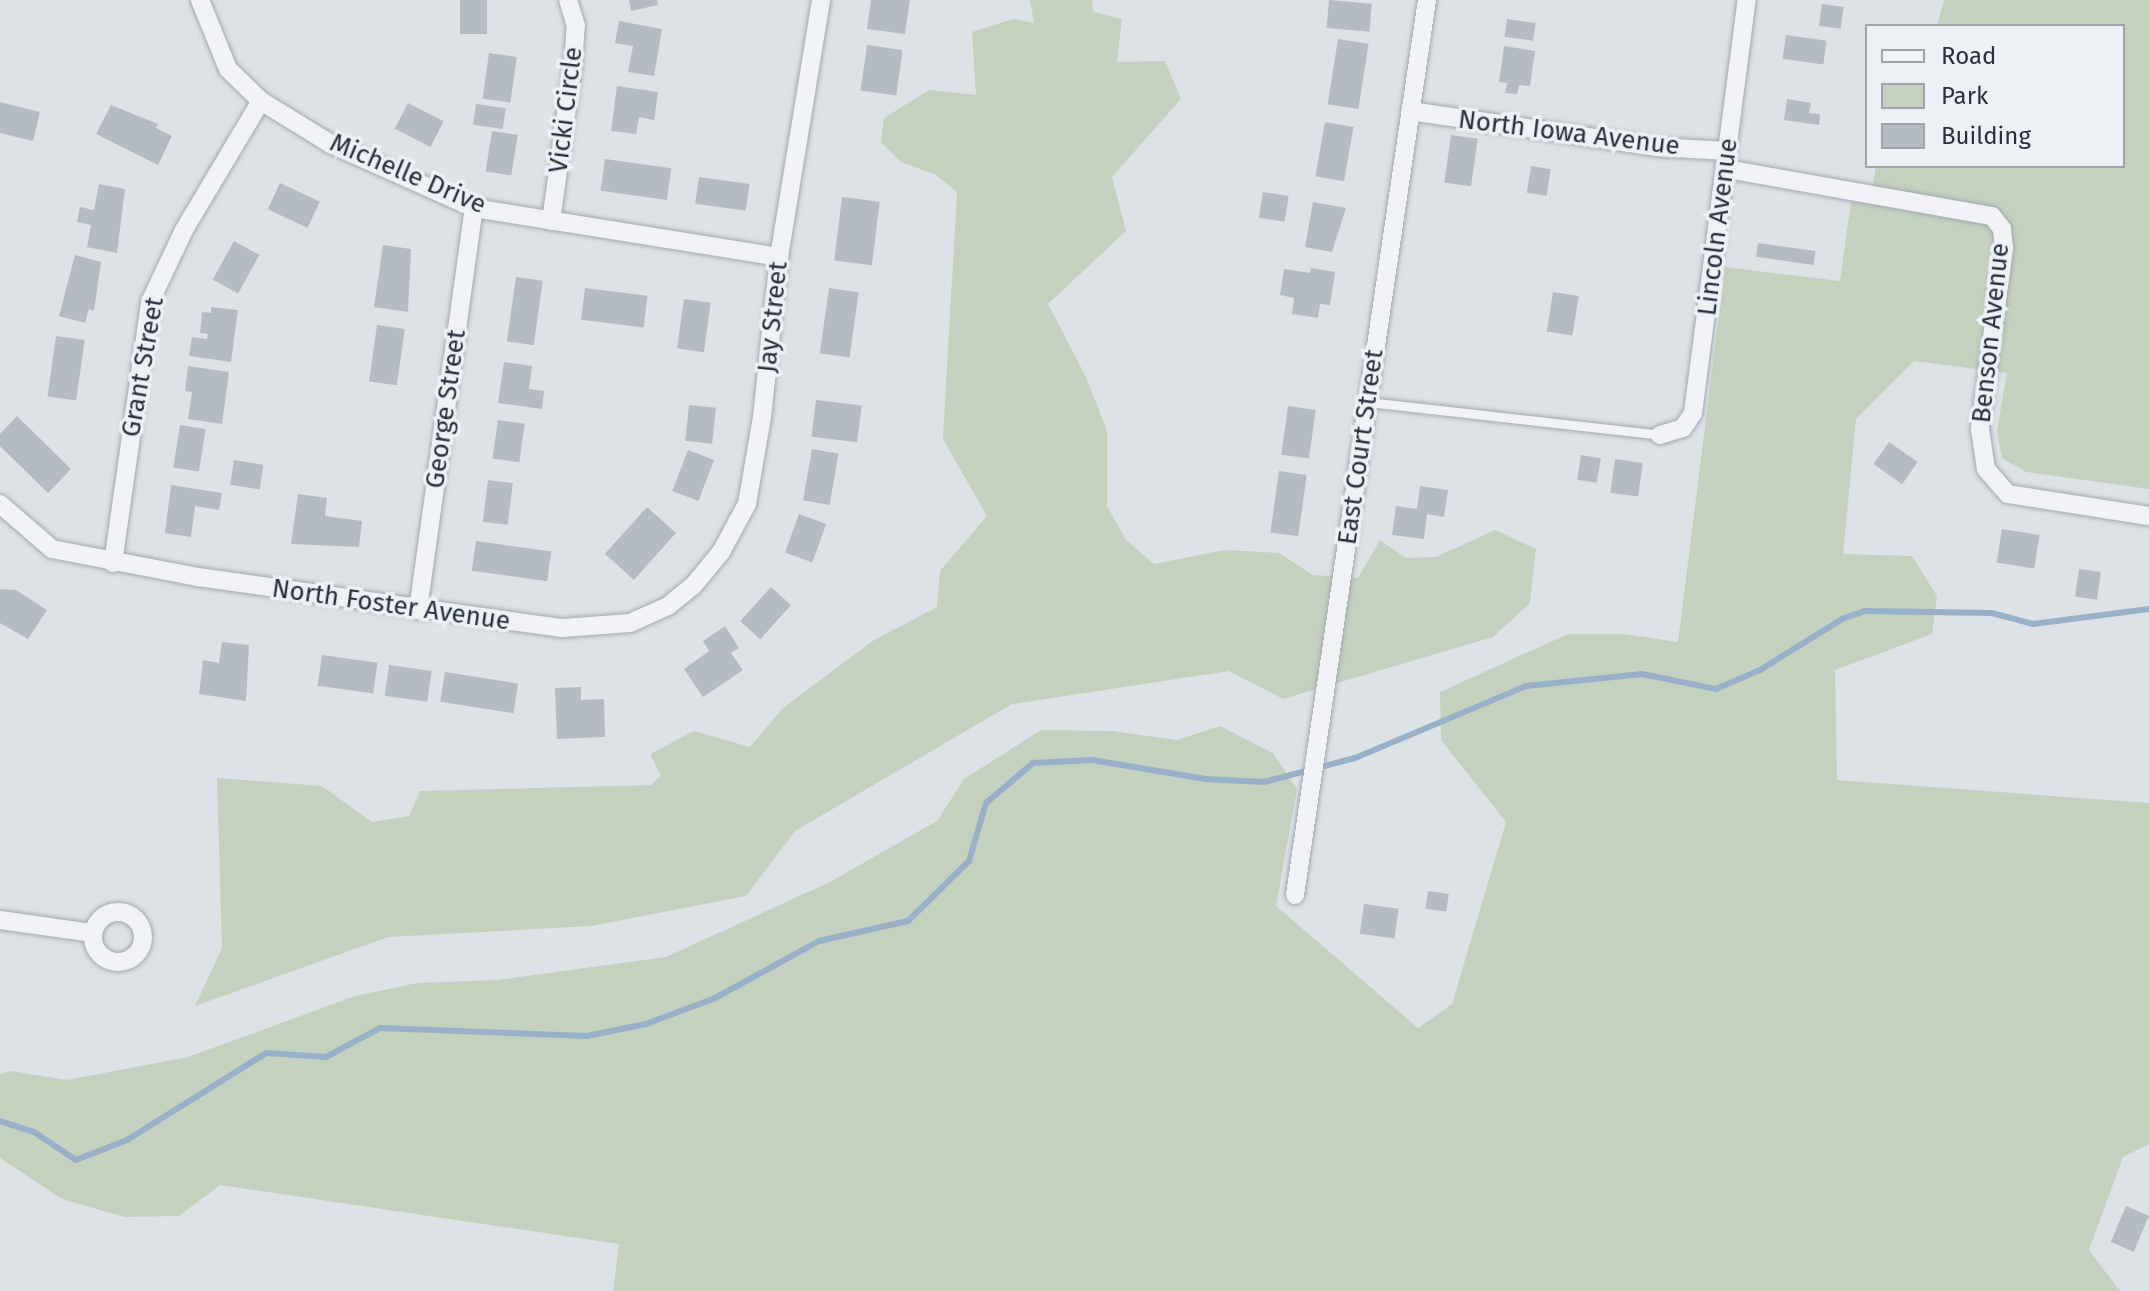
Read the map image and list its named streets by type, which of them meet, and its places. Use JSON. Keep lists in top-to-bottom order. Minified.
{"streets":{"street":["Vicki Circle","North Iowa Avenue","Michelle Drive","Lincoln Avenue","Jay Street","Benson Avenue","Grant Street","George Street","East Court Street","North Foster Avenue"]},"crossings":[["Vicki Circle","Michelle Drive"],["North Iowa Avenue","Lincoln Avenue"],["North Iowa Avenue","Benson Avenue"],["North Iowa Avenue","East Court Street"],["Michelle Drive","Jay Street"],["Michelle Drive","Grant Street"],["Michelle Drive","George Street"],["Jay Street","North Foster Avenue"],["Grant Street","North Foster Avenue"],["George Street","North Foster Avenue"]],"legend":["Road","Park","Building"]}
